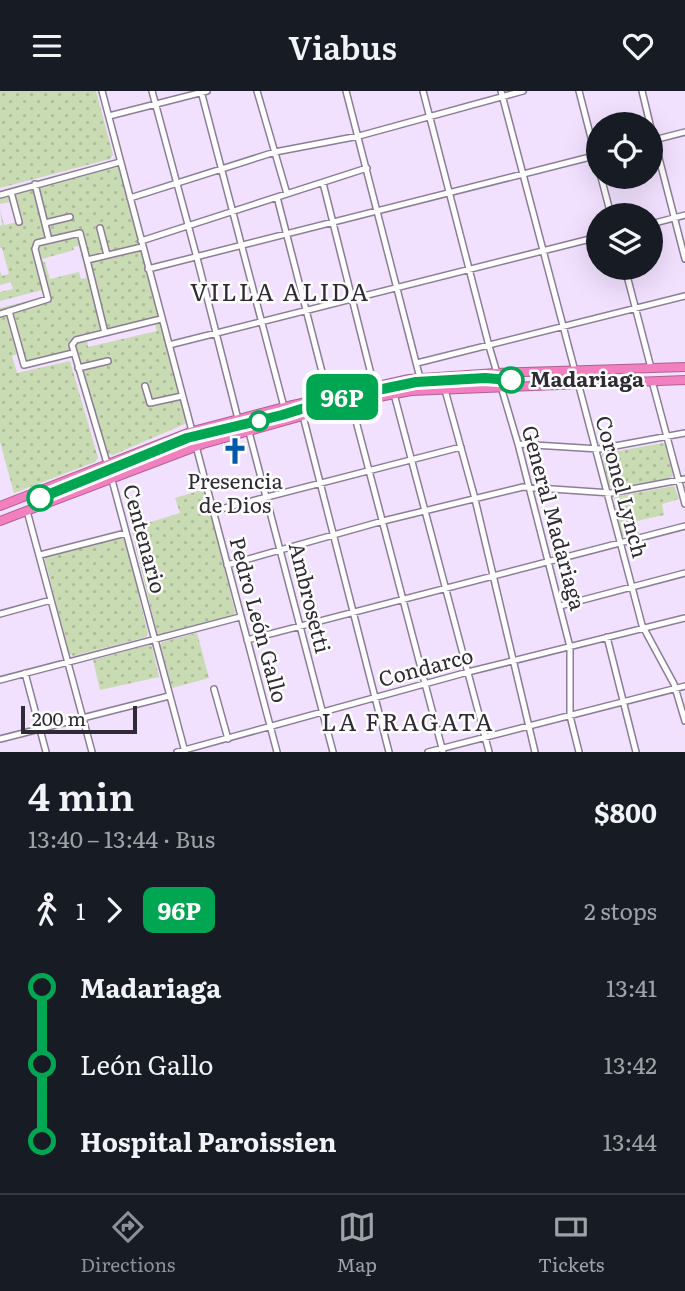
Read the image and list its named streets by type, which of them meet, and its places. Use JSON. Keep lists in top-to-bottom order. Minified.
{"streets":{"street":["Coronel Lynch","General Madariaga","Centenario","Ambrosetti","Pedro León Gallo","Condarco"]},"crossings":[["Coronel Lynch","Condarco"],["General Madariaga","Condarco"],["Centenario","Condarco"],["Ambrosetti","Condarco"],["Pedro León Gallo","Condarco"]],"districts":["VILLA ALIDA","LA FRAGATA"],"places":{"other":["Madariaga"],"church":["Presencia de Dios"]},"lines":["bus line 96P"],"scale_bar":"200 m","page":{"header":"Viabus","on_map":"96P","scale":"200 m","heading":["4 min","13:40 – 13:44 · Bus","$800"],"legs":["1","96P","2 stops"],"list":[{"name":"Madariaga","value":"13:41"},{"name":"León Gallo","value":"13:42"},{"name":"Hospital Paroissien","value":"13:44"}],"tabs":["Directions","Map","Tickets"]}}
